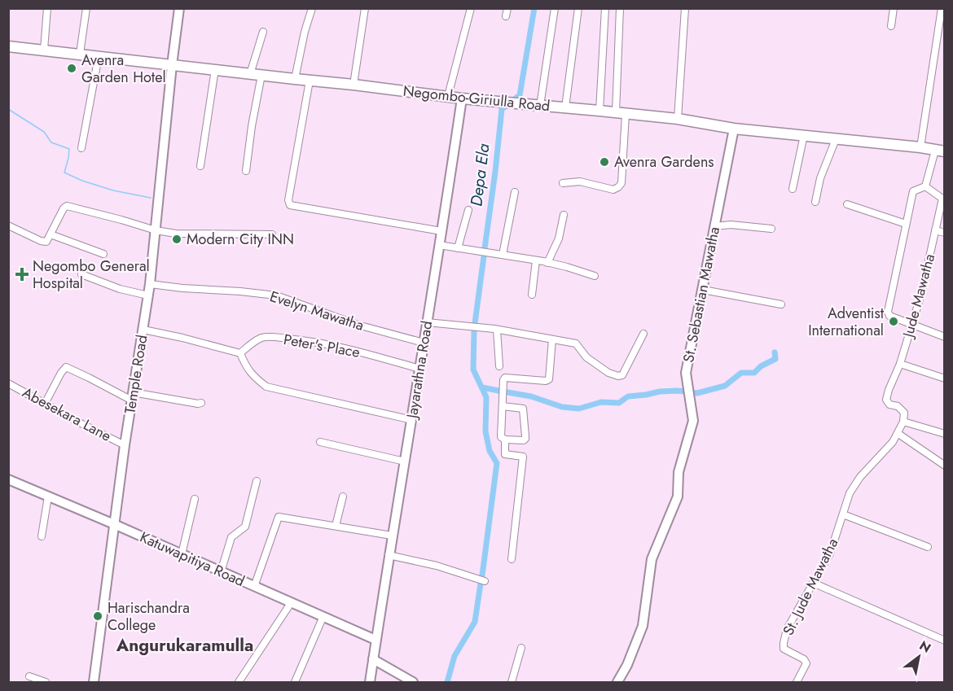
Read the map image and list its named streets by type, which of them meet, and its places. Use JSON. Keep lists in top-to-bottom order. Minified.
{"streets":{"main road":["Negombo-Giriulla Road"],"street":["St. Sebastian Mawatha","Jude Mawatha","Evelyn Mawatha","Peter's Place","Jayarathna Road","Temple Road","Abesekara Lane","Katuwapitiya Road","St. Jude Mawatha"]},"crossings":[["Negombo-Giriulla Road","St. Sebastian Mawatha"],["Negombo-Giriulla Road","Jayarathna Road"],["Negombo-Giriulla Road","Temple Road"],["Jude Mawatha","St. Jude Mawatha"],["Evelyn Mawatha","Jayarathna Road"],["Evelyn Mawatha","Temple Road"],["Peter's Place","Jayarathna Road"],["Jayarathna Road","Katuwapitiya Road"],["Temple Road","Abesekara Lane"],["Temple Road","Katuwapitiya Road"]],"districts":["Angurukaramulla"],"water":["Depa Ela"],"places":{"other":["Avenra Garden Hotel","Avenra Gardens","Modern City INN","Adventist International","Harischandra College"],"health":["Negombo General Hospital"]},"north":"top right"}
